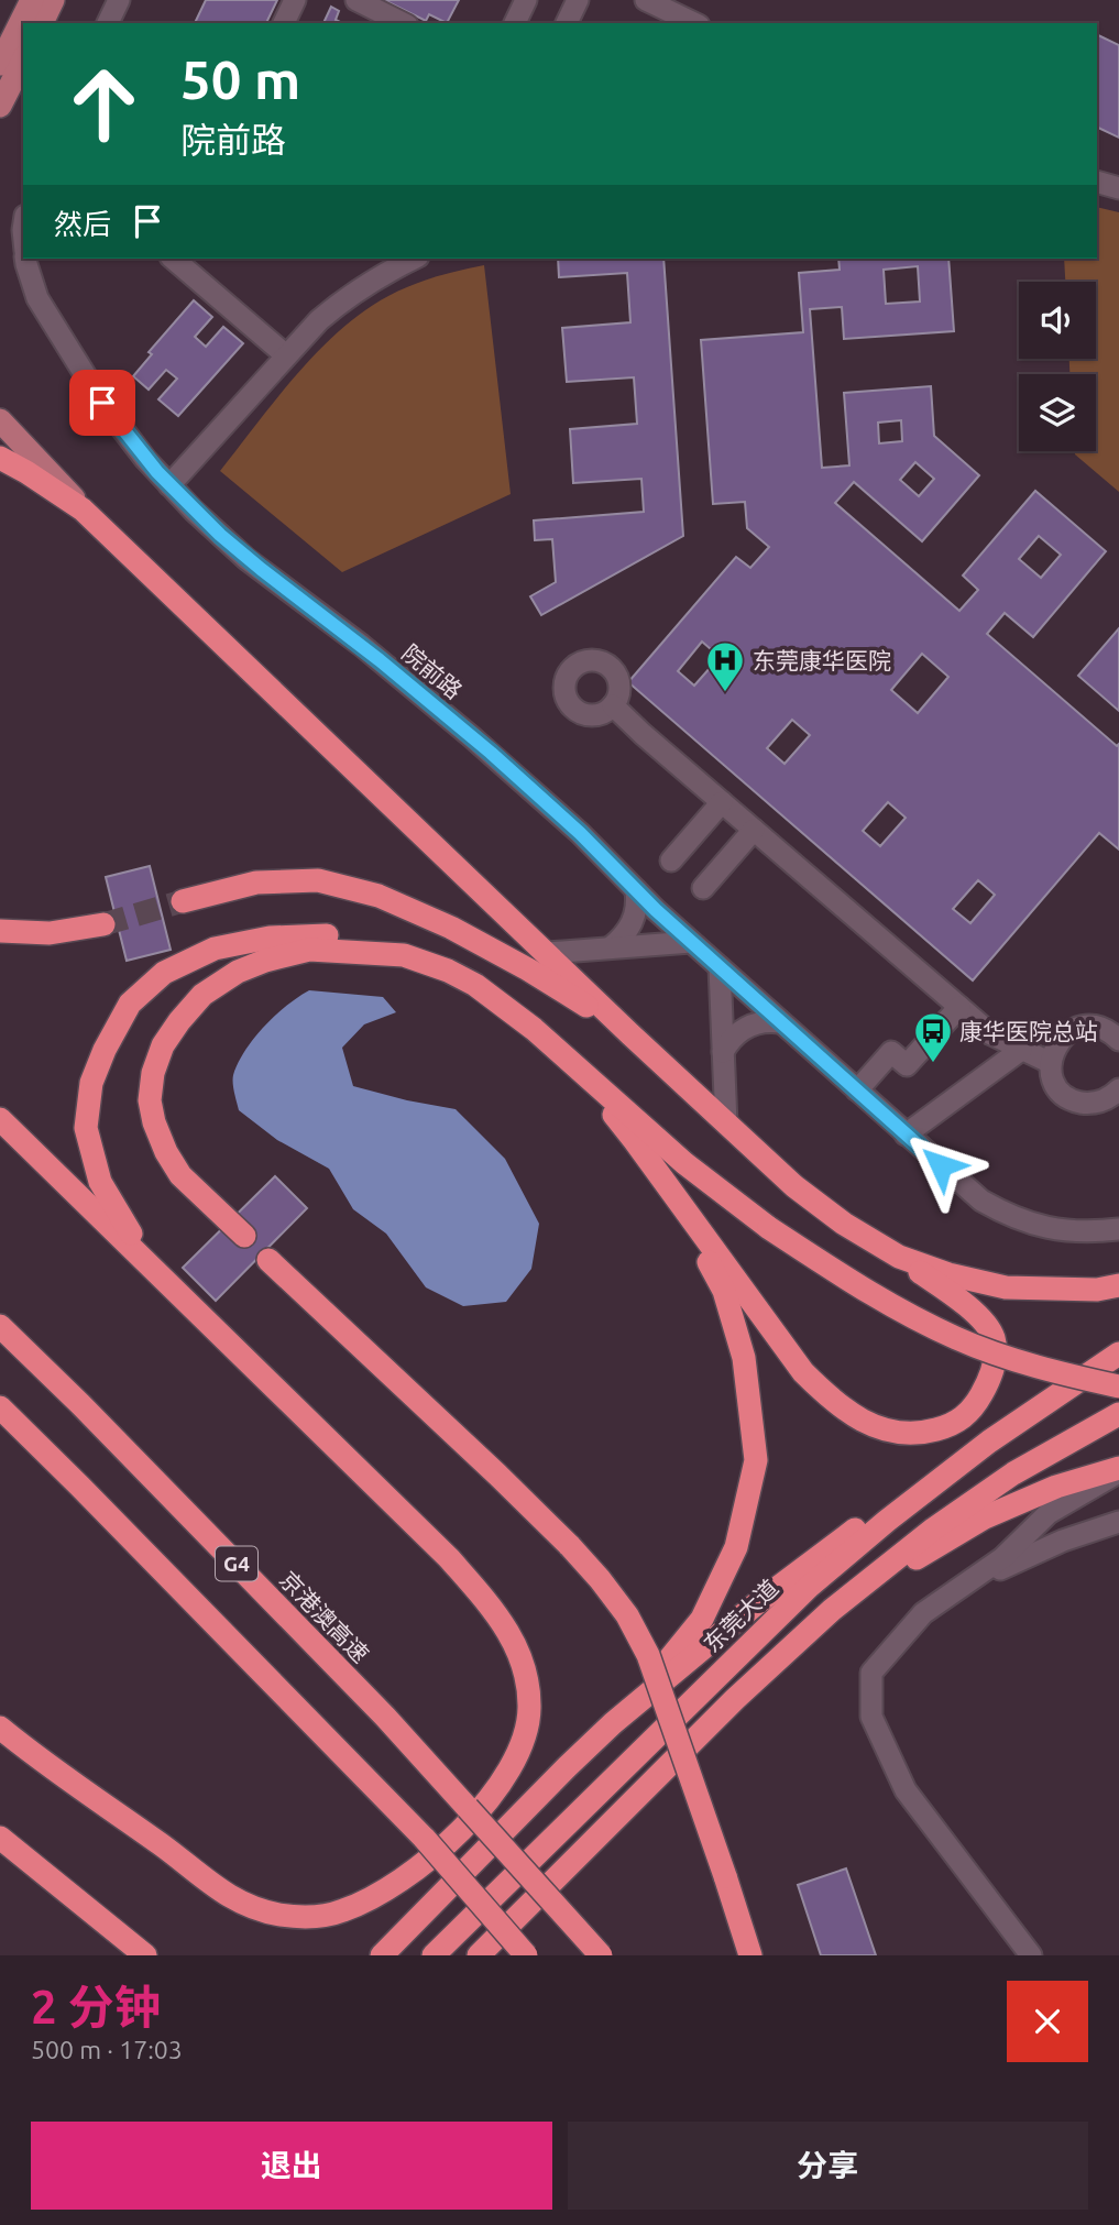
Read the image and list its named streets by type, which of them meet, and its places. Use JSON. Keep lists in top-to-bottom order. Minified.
{"streets":{"highway":["G4","东莞大道","京港澳高速"],"street":["院前路"]},"places":{"hospital":["东莞康华医院"],"bus stop":["康华医院总站"]},"page":{"turn":["50 m","院前路"],"then":"然后","heading":["2 分钟","500 m · 17:03"],"buttons":["退出","分享"]}}
